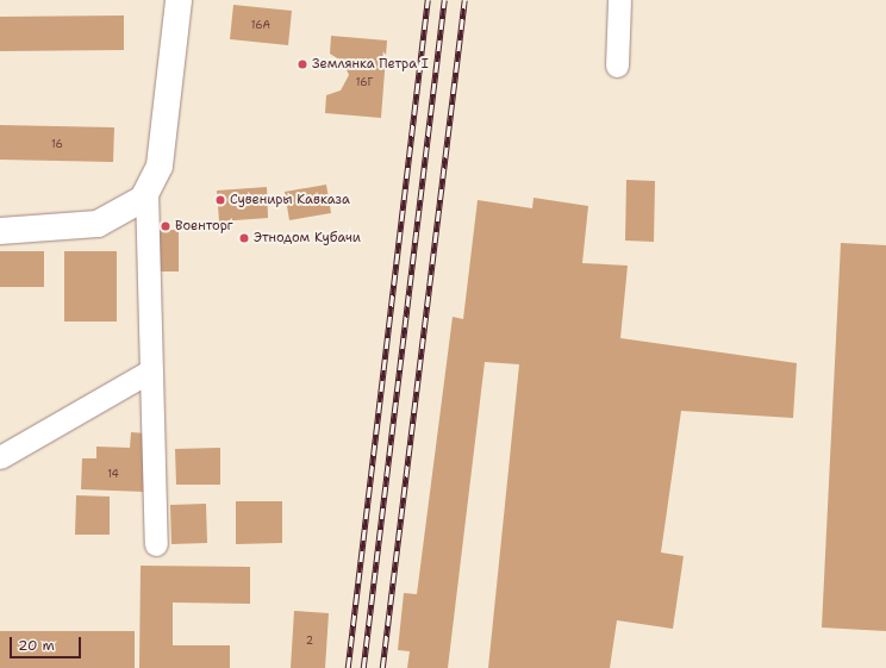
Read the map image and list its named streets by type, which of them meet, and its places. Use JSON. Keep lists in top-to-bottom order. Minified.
{"places":["Землянка Петра I","Сувениры Кавказа","Военторг","Этнодом Кубачи"],"house_numbers":["16А","16Г","16","14","2"],"scale_bar":"20 m"}
